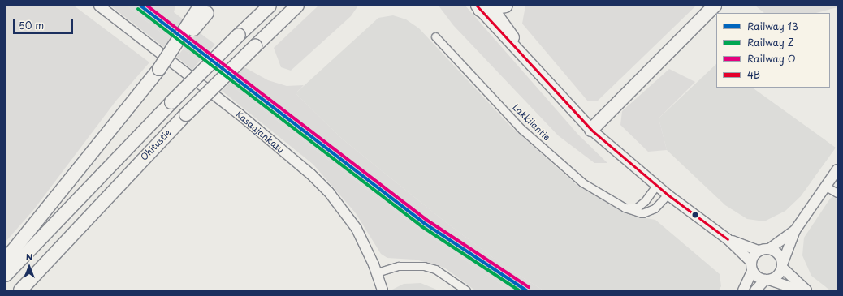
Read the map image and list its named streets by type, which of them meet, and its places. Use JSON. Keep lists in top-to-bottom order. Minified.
{"streets":{"highway":["Ohitustie"],"street":["Lakkilantie","Kasaajankatu"]},"lines":["rail line 13","rail line O","transit line 4B","rail line Z"],"legend":["Railway 13","Railway Z","Railway O","4B"],"scale_bar":"50 m","north":"top"}
